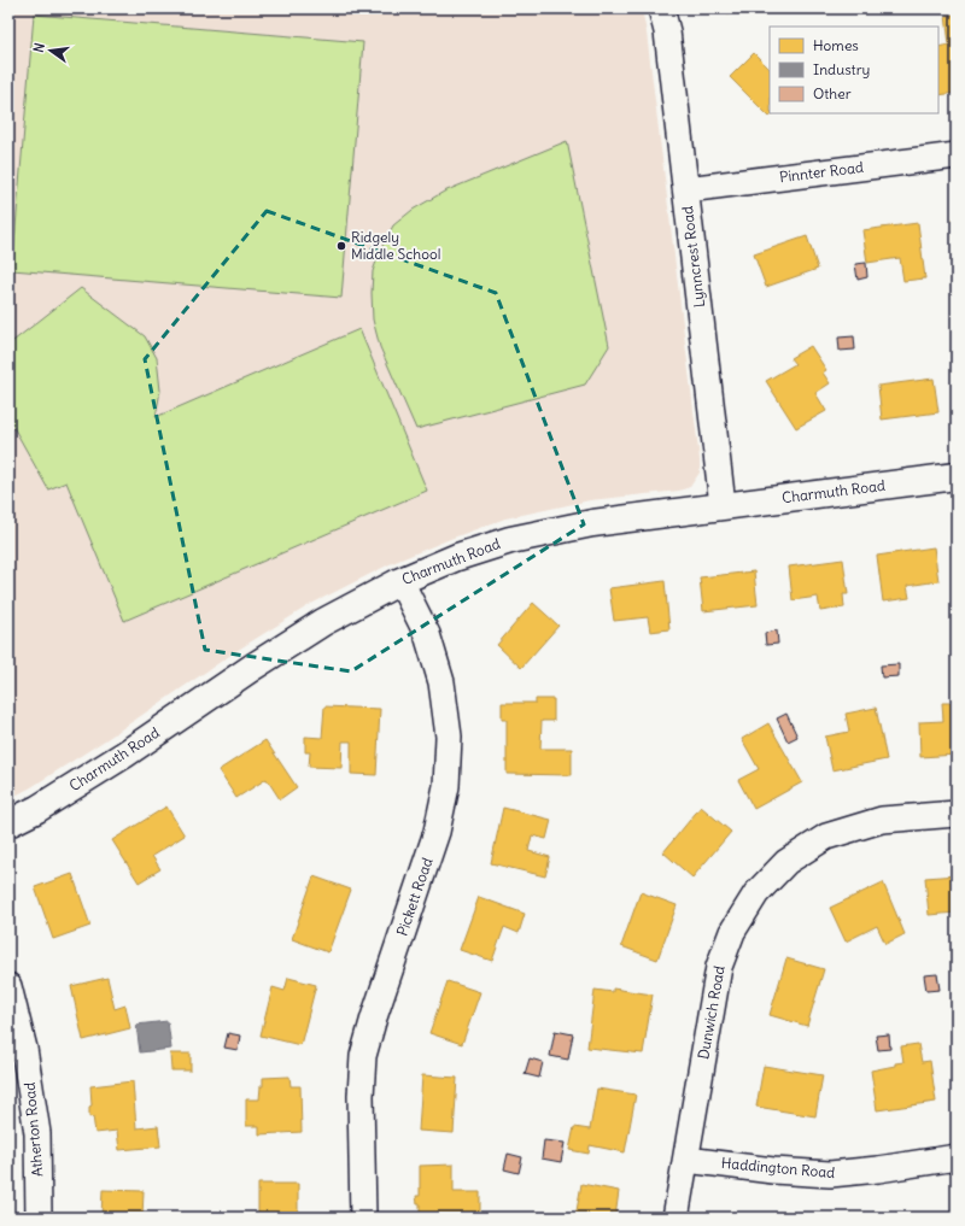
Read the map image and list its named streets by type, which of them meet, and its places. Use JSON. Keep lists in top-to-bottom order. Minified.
{"streets":{"street":["Pinnter Road","Lynncrest Road","Charmuth Road","Pickett Road","Dunwich Road","Atherton Road","Haddington Road"]},"crossings":[["Pinnter Road","Lynncrest Road"],["Lynncrest Road","Charmuth Road"],["Charmuth Road","Pickett Road"],["Dunwich Road","Haddington Road"]],"places":["Ridgely Middle School"],"legend":["Homes","Industry","Other"],"north":"left"}
